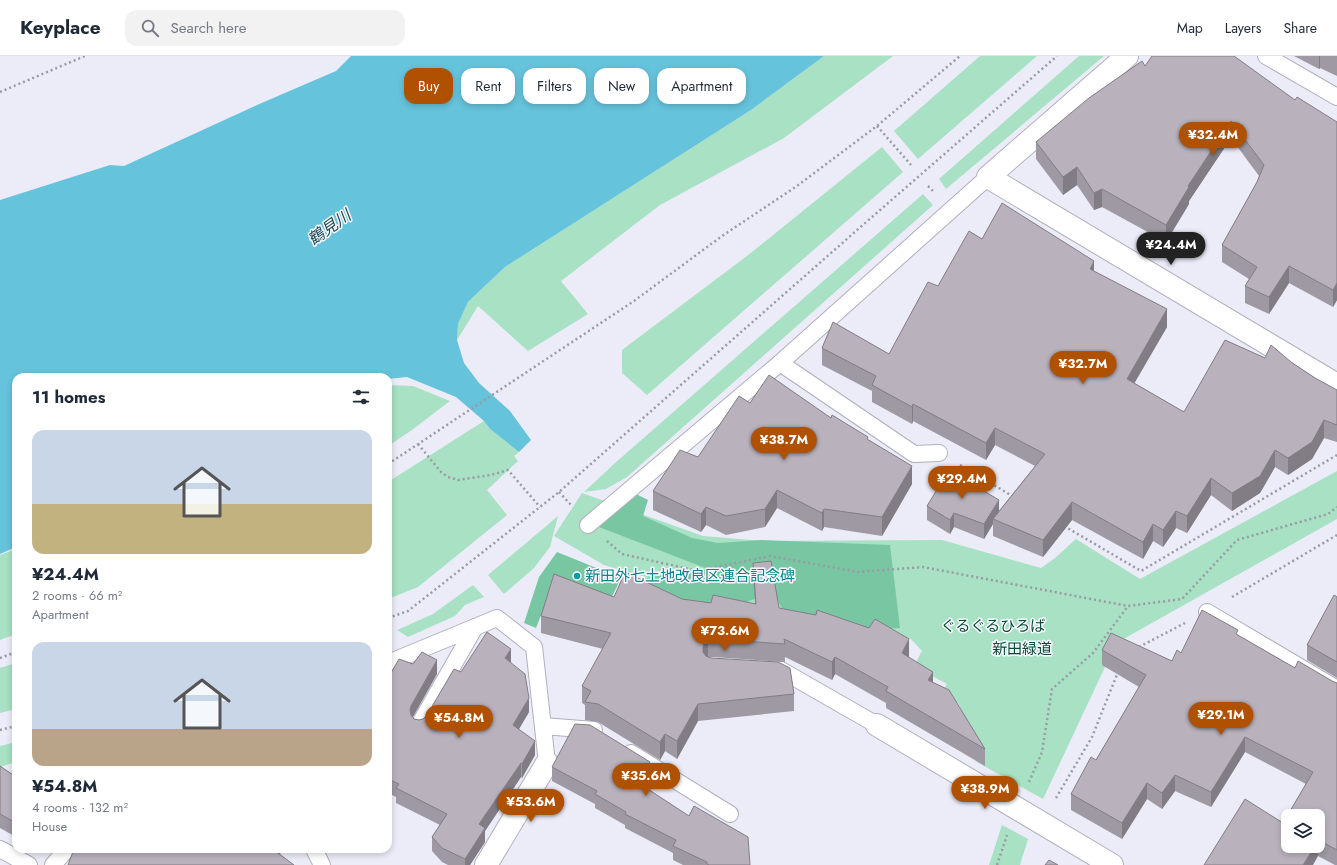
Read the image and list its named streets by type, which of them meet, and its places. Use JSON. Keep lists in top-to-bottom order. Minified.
{"water":["鶴見川"],"parks":["ぐるぐるひろば","新田緑道"],"places":["新田外七土地改良区連合記念碑"],"page":{"header":"Keyplace","search":"Search here","nav":["Map","Layers","Share"],"chip":["Buy","Rent","Filters","New","Apartment"],"price":["¥32.4M","¥24.4M","¥32.7M","¥38.7M","¥29.4M","¥73.6M","¥29.1M","¥54.8M","¥35.6M","¥38.9M","¥53.6M"],"heading":"11 homes","list":[{"name":"¥24.4M","note":"2 rooms · 66 m² · Apartment"},{"name":"¥54.8M","note":"4 rooms · 132 m² · House"}]}}
